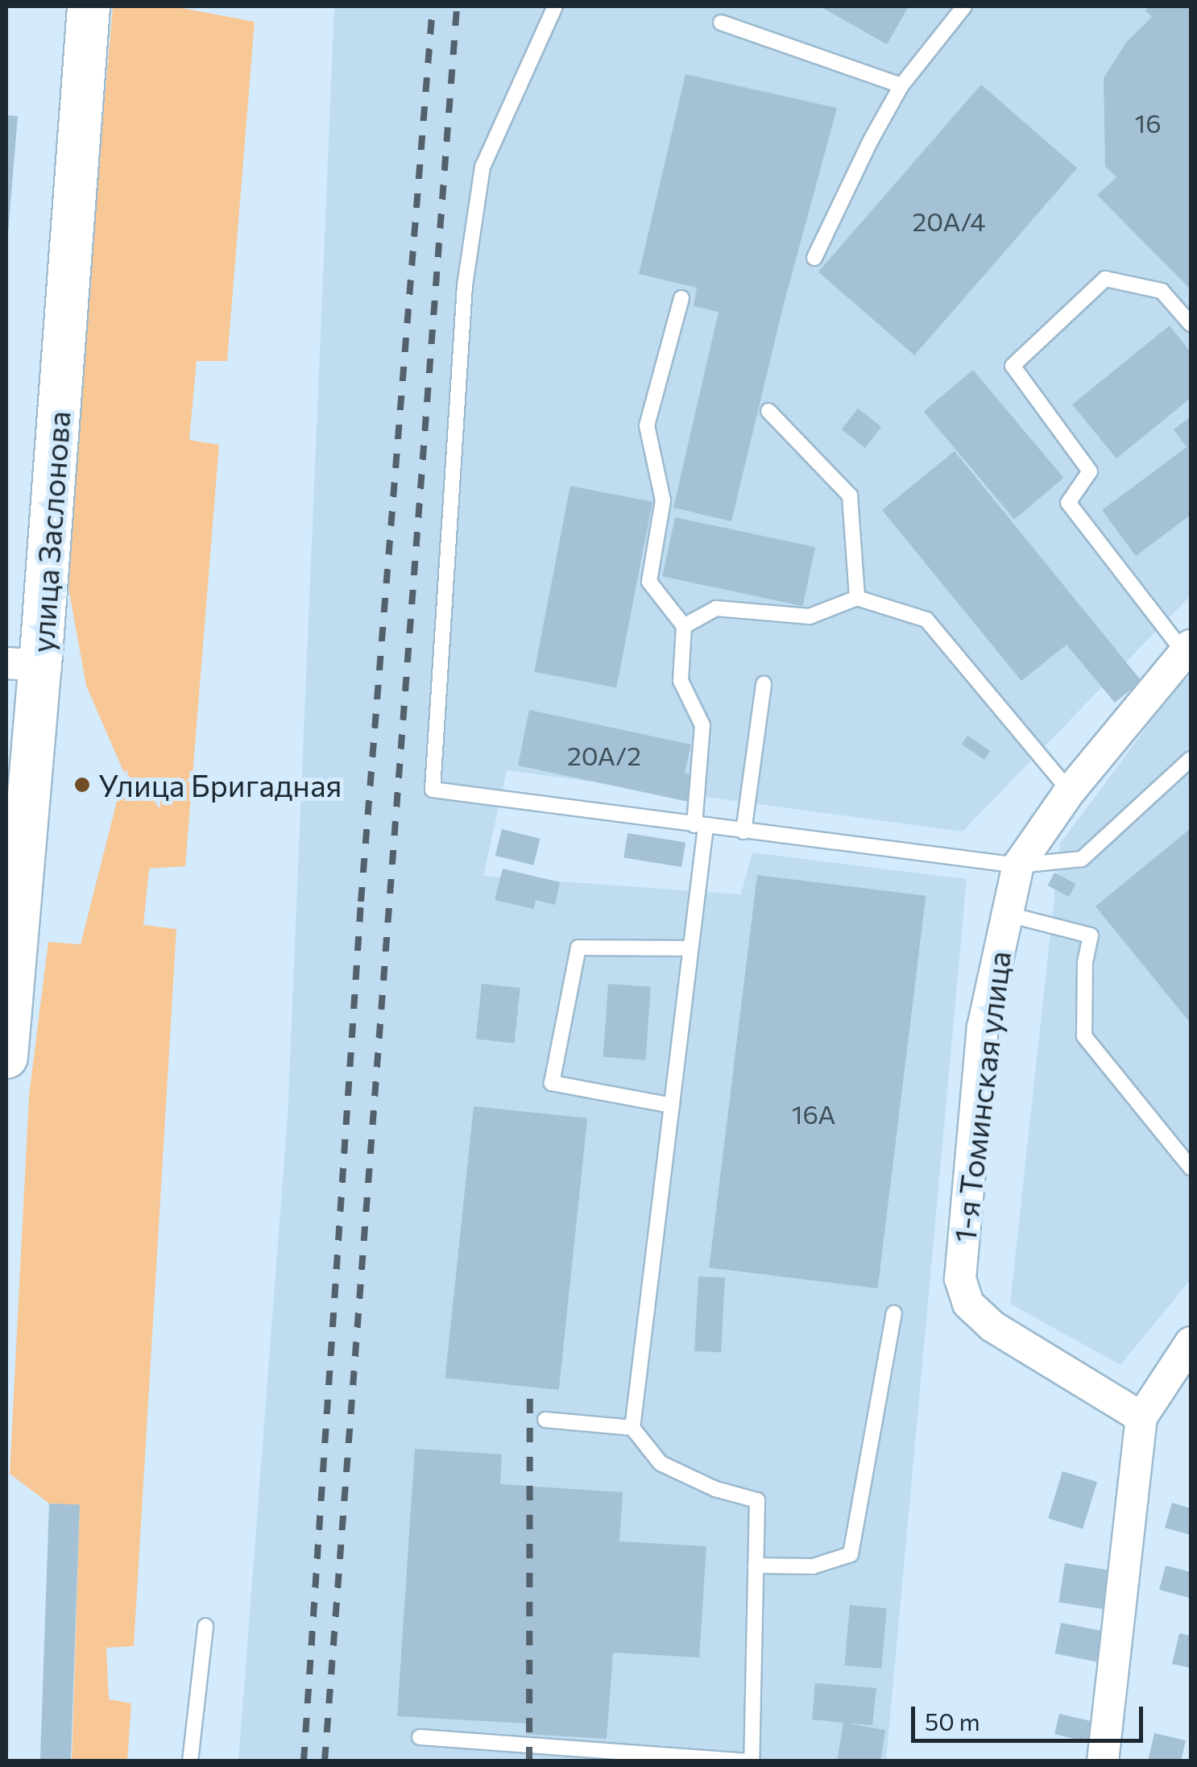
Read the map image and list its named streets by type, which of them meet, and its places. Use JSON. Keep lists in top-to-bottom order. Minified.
{"streets":{"street":["улица Заслонова","1-я Томинская улица"]},"places":["Улица Бригадная"],"house_numbers":["16","20А/4","20А/2","16А"],"scale_bar":"50 m"}
